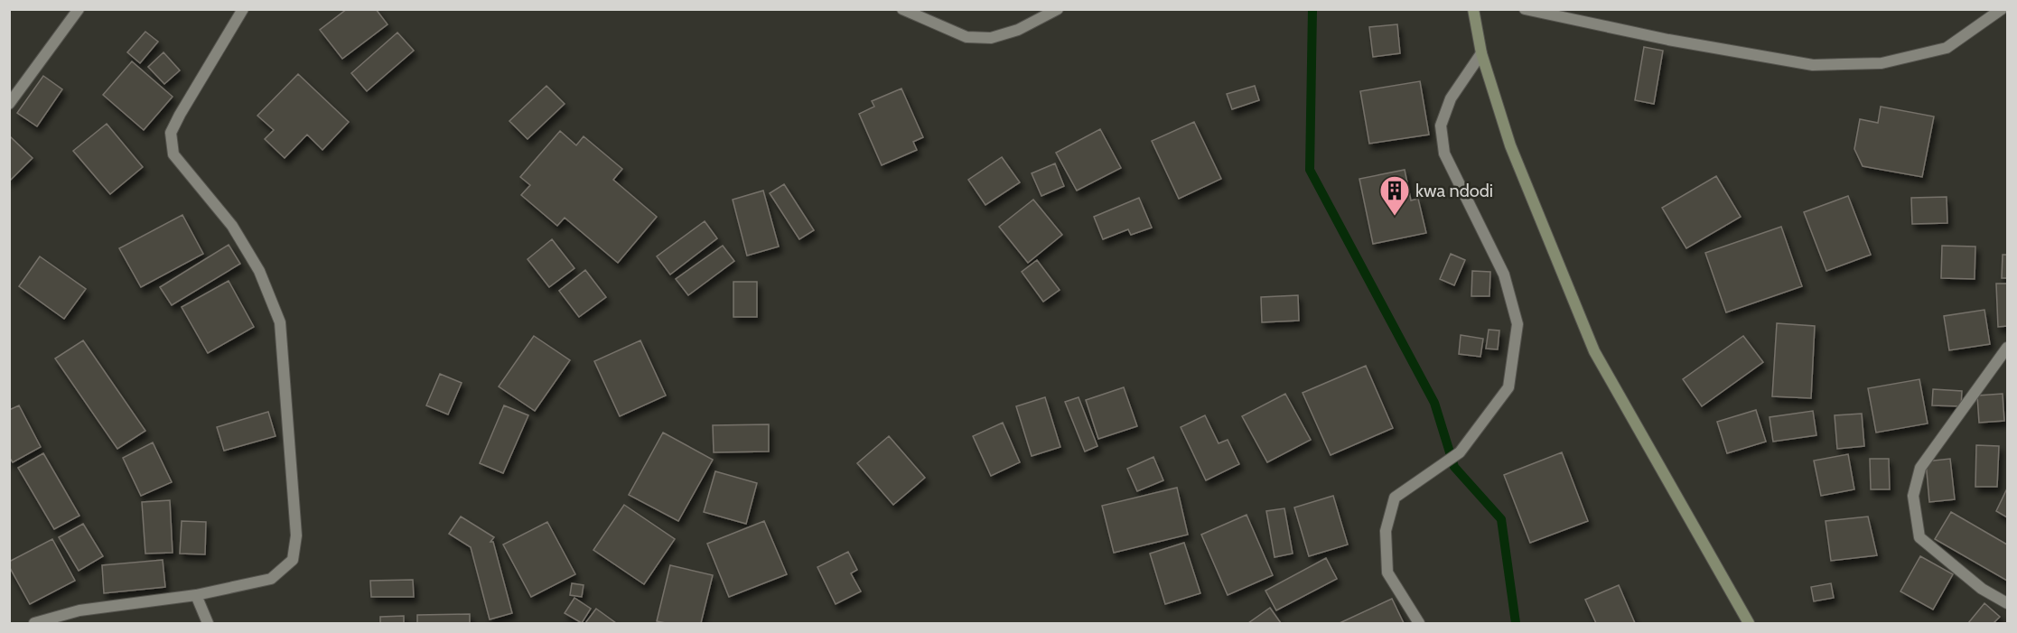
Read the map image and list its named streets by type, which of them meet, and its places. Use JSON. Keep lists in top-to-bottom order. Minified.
{"places":{"building":["kwa ndodi"]}}
